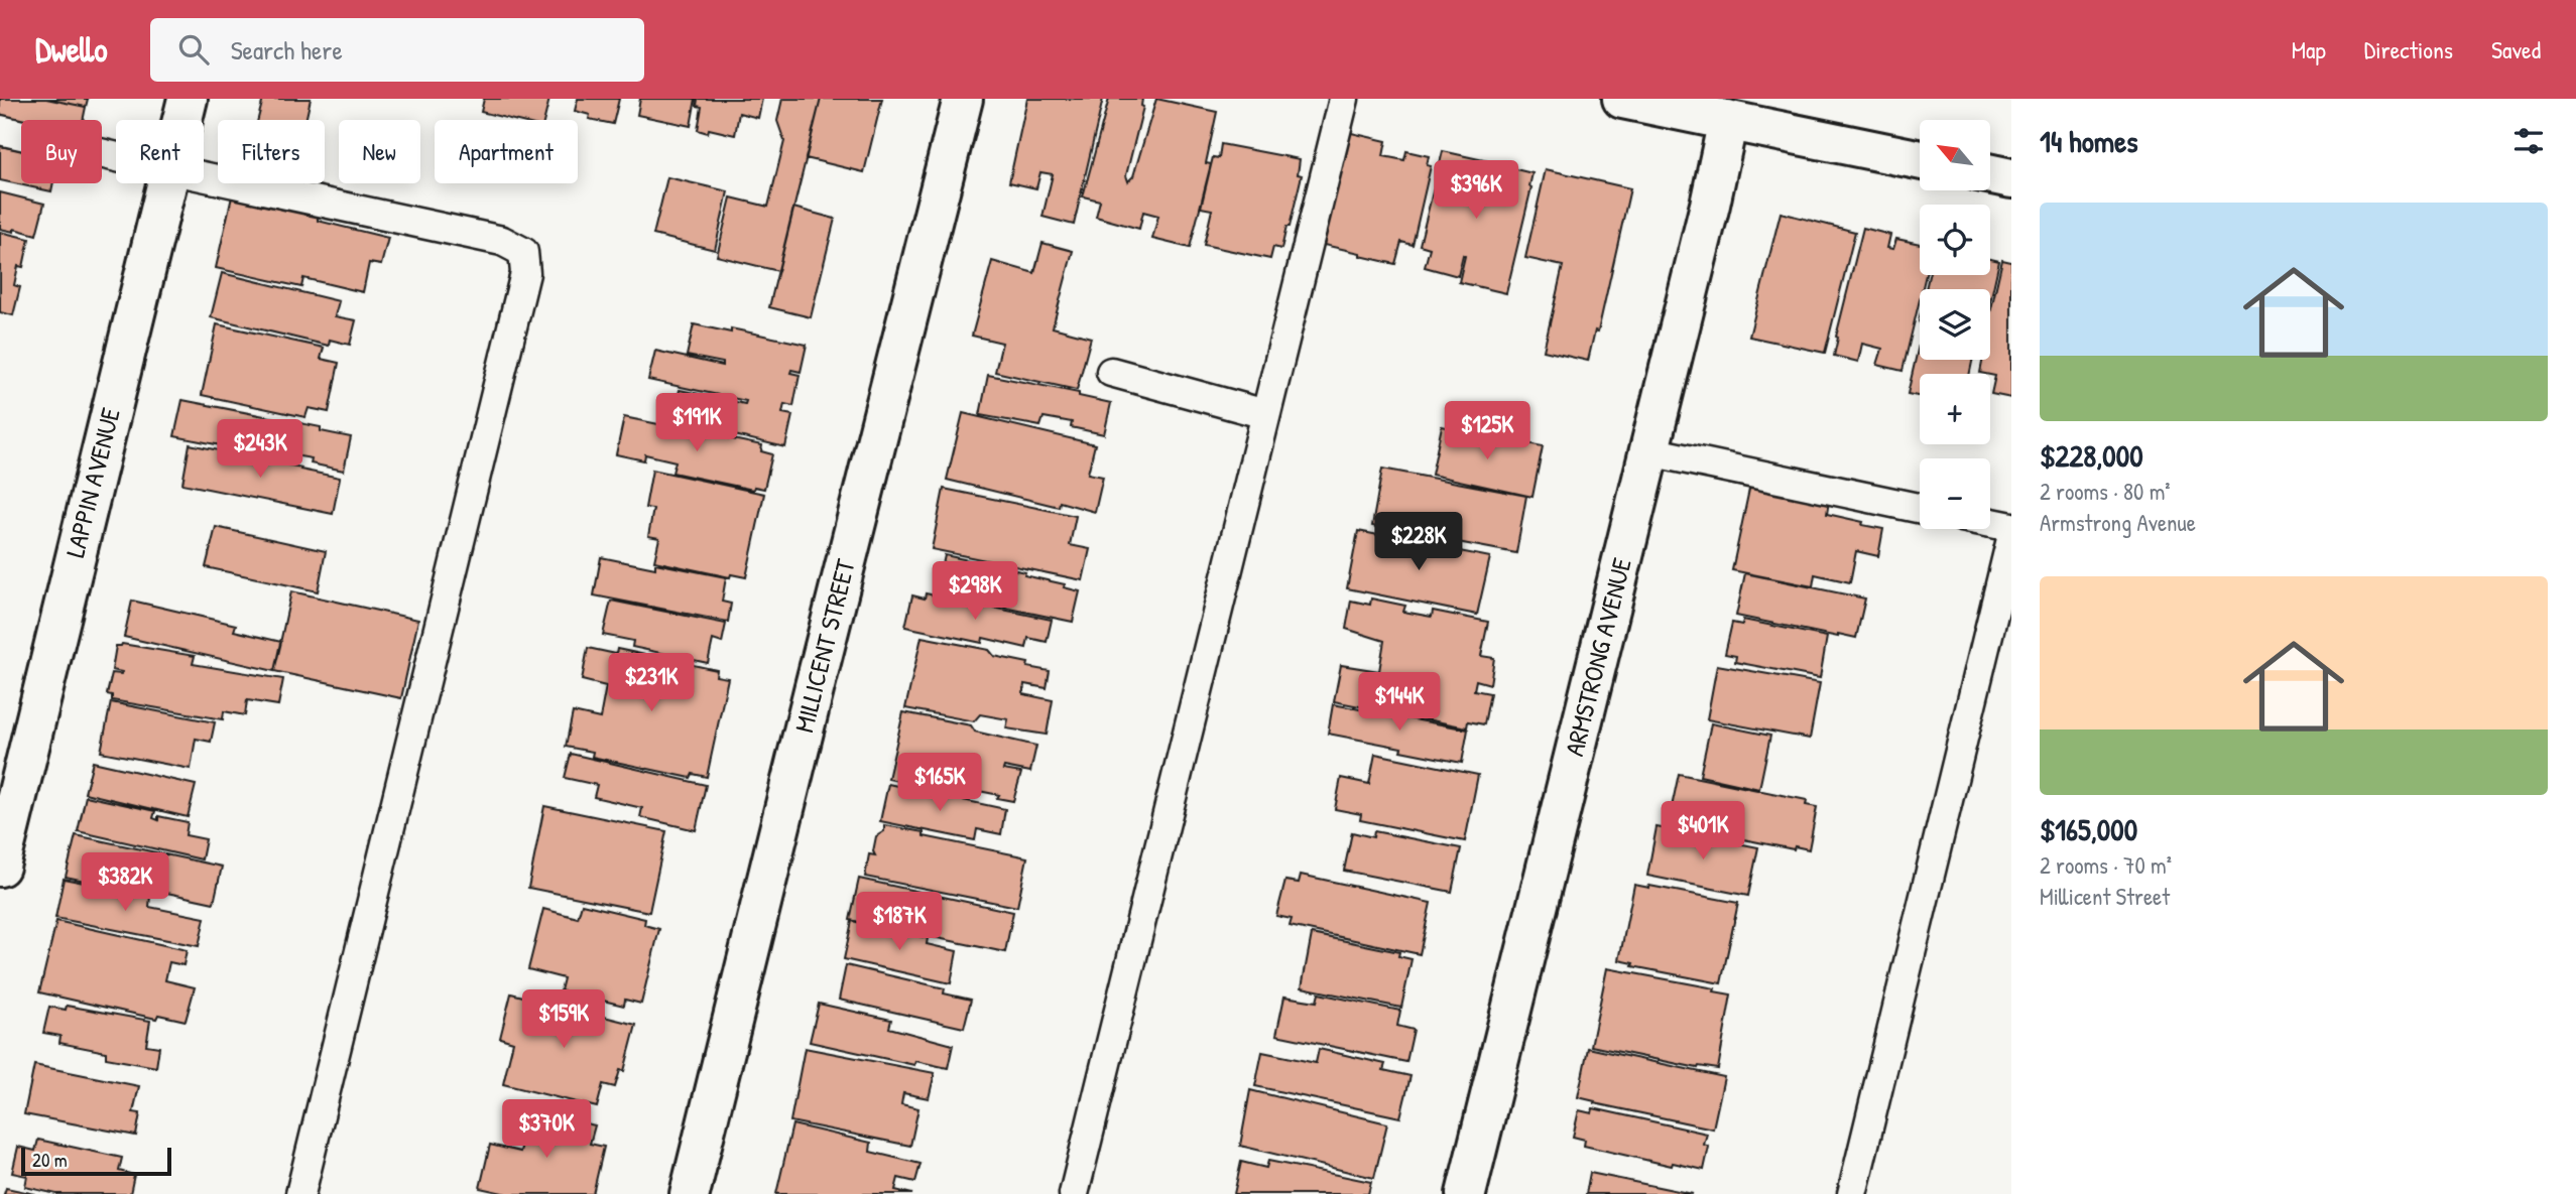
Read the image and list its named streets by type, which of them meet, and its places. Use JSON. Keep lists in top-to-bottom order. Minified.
{"streets":{"street":["LAPPIN AVENUE","MILLICENT STREET","ARMSTRONG AVENUE"]},"scale_bar":"20 m","north":"top left","page":{"header":"Dwello","search":"Search here","nav":["Map","Directions","Saved"],"heading":"14 homes","map_buttons":["+","−"],"chip":["Buy","Rent","Filters","New","Apartment"],"price":["$396K","$191K","$125K","$243K","$228K","$298K","$231K","$144K","$165K","$401K","$382K","$187K","$159K","$370K"],"list":[{"name":"$228,000","note":"2 rooms · 80 m² · Armstrong Avenue"},{"name":"$165,000","note":"2 rooms · 70 m² · Millicent Street"}],"scale":"20 m"}}
